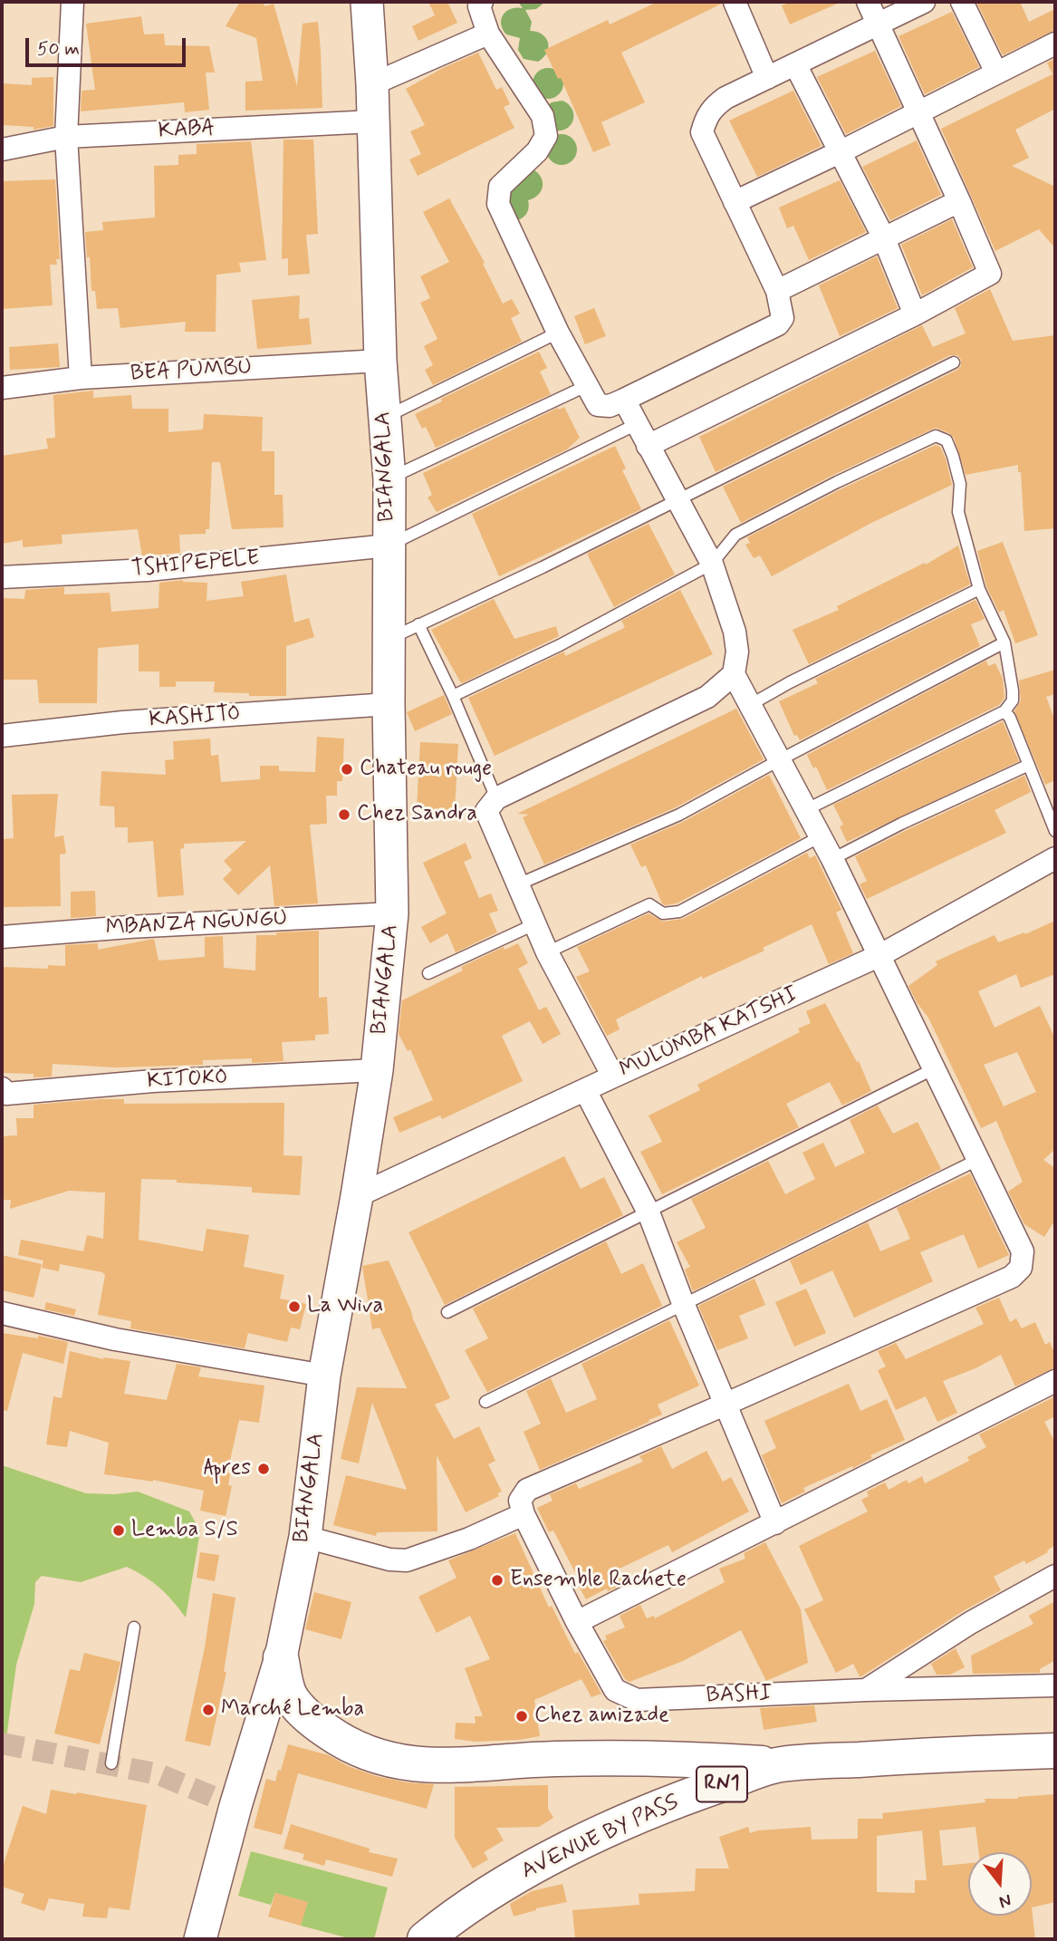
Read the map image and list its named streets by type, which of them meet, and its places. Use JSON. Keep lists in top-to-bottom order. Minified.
{"streets":{"highway":["RN1","AVENUE BY PASS"],"street":["KABA","BEA PUMBU","BIANGALA","TSHIPEPELE","KASHITO","MBANZA NGUNGU","MULUMBA KATSHI","KITOKO","BASHI"]},"crossings":[["KABA","BIANGALA"],["BEA PUMBU","BIANGALA"],["BIANGALA","TSHIPEPELE"],["BIANGALA","KASHITO"],["BIANGALA","MBANZA NGUNGU"],["BIANGALA","MULUMBA KATSHI"],["BIANGALA","KITOKO"]],"places":["Chateau rouge","Chez Sandra","La Wiva","Apres","Lemba S/S","Ensemble Rachete","Marché Lemba","Chez amizade"],"scale_bar":"50 m","north":"bottom"}
